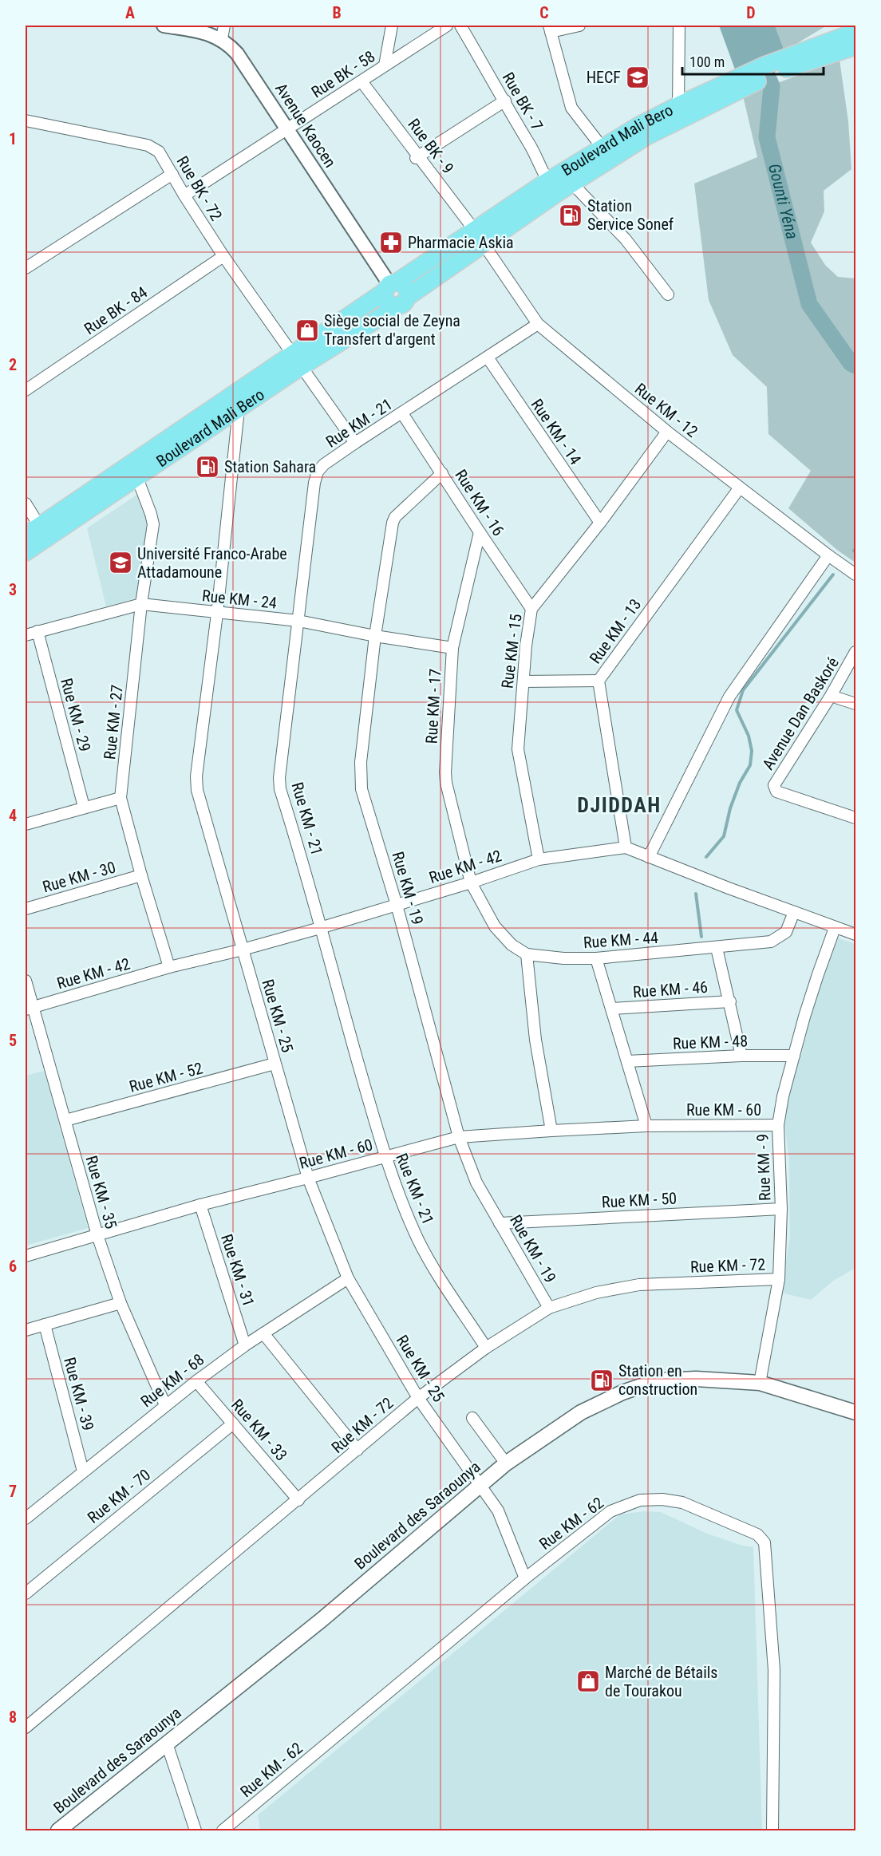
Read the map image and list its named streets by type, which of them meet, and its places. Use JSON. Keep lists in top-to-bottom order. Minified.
{"streets":{"main road":["Boulevard Mali Bero","Boulevard des Saraounya"],"street":["Rue BK - 58","Rue BK - 7","Avenue Kaocen","Rue BK - 9","Rue BK - 72","Rue BK - 84","Rue KM - 12","Rue KM - 21","Rue KM - 14","Rue KM - 16","Rue KM - 24","Rue KM - 13","Rue KM - 15","Rue KM - 17","Avenue Dan Baskoré","Rue KM - 29","Rue KM - 27","Rue KM - 42","Rue KM - 30","Rue KM - 19","Rue KM - 44","Rue KM - 46","Rue KM - 25","Rue KM - 48","Rue KM - 52","Rue KM - 60","Rue KM - 9","Rue KM - 35","Rue KM - 50","Rue KM - 72","Rue KM - 31","Rue KM - 68","Rue KM - 39","Rue KM - 33","Rue KM - 70","Rue KM - 62"]},"crossings":[["Rue BK - 58","Avenue Kaocen"],["Rue BK - 58","Rue BK - 9"],["Rue BK - 58","Rue BK - 72"],["Rue BK - 7","Boulevard Mali Bero"],["Avenue Kaocen","Boulevard Mali Bero"],["Boulevard Mali Bero","Rue BK - 9"],["Boulevard Mali Bero","Rue BK - 72"],["Boulevard Mali Bero","Rue KM - 12"],["Boulevard Mali Bero","Rue KM - 27"],["Boulevard Mali Bero","Rue KM - 25"],["Rue BK - 9","Rue KM - 12"],["Rue BK - 72","Rue BK - 84"],["Rue BK - 72","Rue KM - 21"],["Rue KM - 12","Rue KM - 21"],["Rue KM - 12","Rue KM - 13"],["Rue KM - 12","Rue KM - 15"],["Rue KM - 21","Rue KM - 14"],["Rue KM - 21","Rue KM - 16"],["Rue KM - 21","Rue KM - 24"],["Rue KM - 21","Rue KM - 42"],["Rue KM - 21","Rue KM - 60"],["Rue KM - 21","Rue KM - 72"],["Rue KM - 14","Rue KM - 15"],["Rue KM - 16","Rue KM - 15"],["Rue KM - 16","Rue KM - 17"],["Rue KM - 16","Rue KM - 19"],["Rue KM - 24","Rue KM - 17"],["Rue KM - 24","Rue KM - 29"],["Rue KM - 24","Rue KM - 27"],["Rue KM - 24","Rue KM - 19"],["Rue KM - 24","Rue KM - 25"],["Rue KM - 13","Rue KM - 42"],["Rue KM - 15","Rue KM - 42"],["Rue KM - 17","Rue KM - 42"],["Rue KM - 17","Rue KM - 44"],["Rue KM - 27","Rue KM - 42"],["Rue KM - 27","Rue KM - 30"],["Rue KM - 42","Rue KM - 19"],["Rue KM - 42","Rue KM - 44"],["Rue KM - 42","Rue KM - 25"],["Rue KM - 42","Rue KM - 35"],["Rue KM - 19","Rue KM - 60"],["Rue KM - 19","Rue KM - 50"],["Rue KM - 19","Rue KM - 72"],["Rue KM - 25","Rue KM - 52"],["Rue KM - 25","Rue KM - 60"],["Rue KM - 25","Rue KM - 72"],["Rue KM - 25","Rue KM - 68"],["Rue KM - 25","Boulevard des Saraounya"],["Rue KM - 25","Rue KM - 62"],["Rue KM - 48","Rue KM - 9"],["Rue KM - 52","Rue KM - 35"],["Rue KM - 60","Rue KM - 9"],["Rue KM - 60","Rue KM - 35"],["Rue KM - 60","Rue KM - 31"],["Rue KM - 9","Rue KM - 50"],["Rue KM - 9","Rue KM - 72"],["Rue KM - 9","Boulevard des Saraounya"],["Rue KM - 35","Rue KM - 68"],["Rue KM - 72","Rue KM - 33"],["Rue KM - 31","Rue KM - 68"],["Rue KM - 68","Rue KM - 39"],["Rue KM - 68","Rue KM - 33"],["Rue KM - 33","Rue KM - 70"]],"districts":["DJIDDAH"],"water":["Gounti Yéna"],"places":{"school or university":["HECF","Université Franco-Arabe Attadamoune"],"fuel station":["Station Service Sonef","Station Sahara","Station en construction"],"pharmacy":["Pharmacie Askia"],"shop":["Siège social de Zeyna Transfert d'argent","Marché de Bétails de Tourakou"]},"scale_bar":"100 m","grid":{"columns":["A","B","C","D"],"rows":["1","2","3","4","5","6","7","8"]}}
